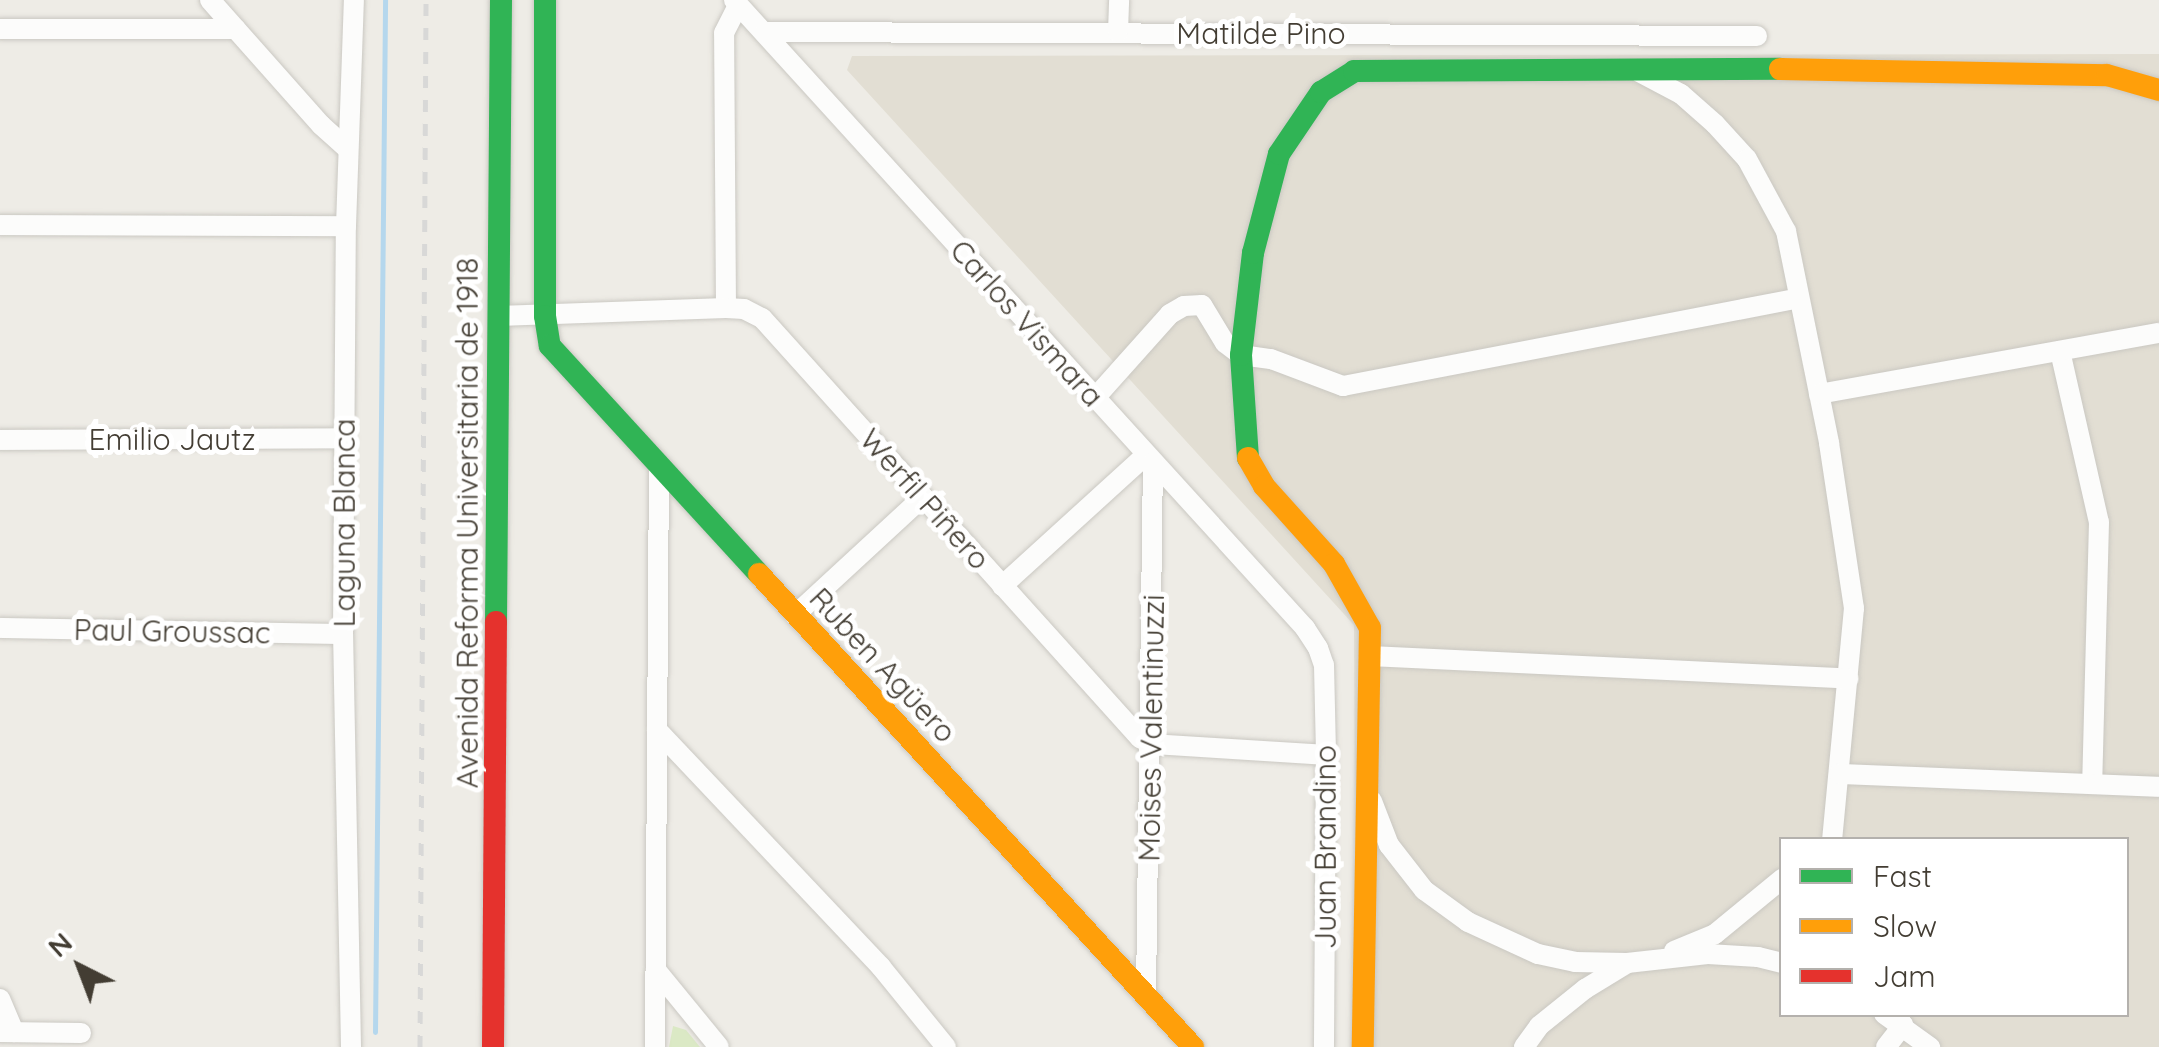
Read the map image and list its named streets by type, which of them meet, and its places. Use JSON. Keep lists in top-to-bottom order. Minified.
{"streets":{"street":["Matilde Pino","Carlos Vismara","Emilio Jautz","Werfil Piñero","Laguna Blanca","Avenida Reforma Universitaria de 1918","Paul Groussac","Ruben Agüero","Moises Valentinuzzi","Juan Brandino"]},"crossings":[["Matilde Pino","Carlos Vismara"],["Carlos Vismara","Moises Valentinuzzi"],["Carlos Vismara","Juan Brandino"],["Emilio Jautz","Laguna Blanca"],["Werfil Piñero","Avenida Reforma Universitaria de 1918"],["Werfil Piñero","Ruben Agüero"],["Werfil Piñero","Moises Valentinuzzi"],["Laguna Blanca","Paul Groussac"],["Ruben Agüero","Moises Valentinuzzi"]],"legend":["Fast","Slow","Jam"],"north":"top left"}
